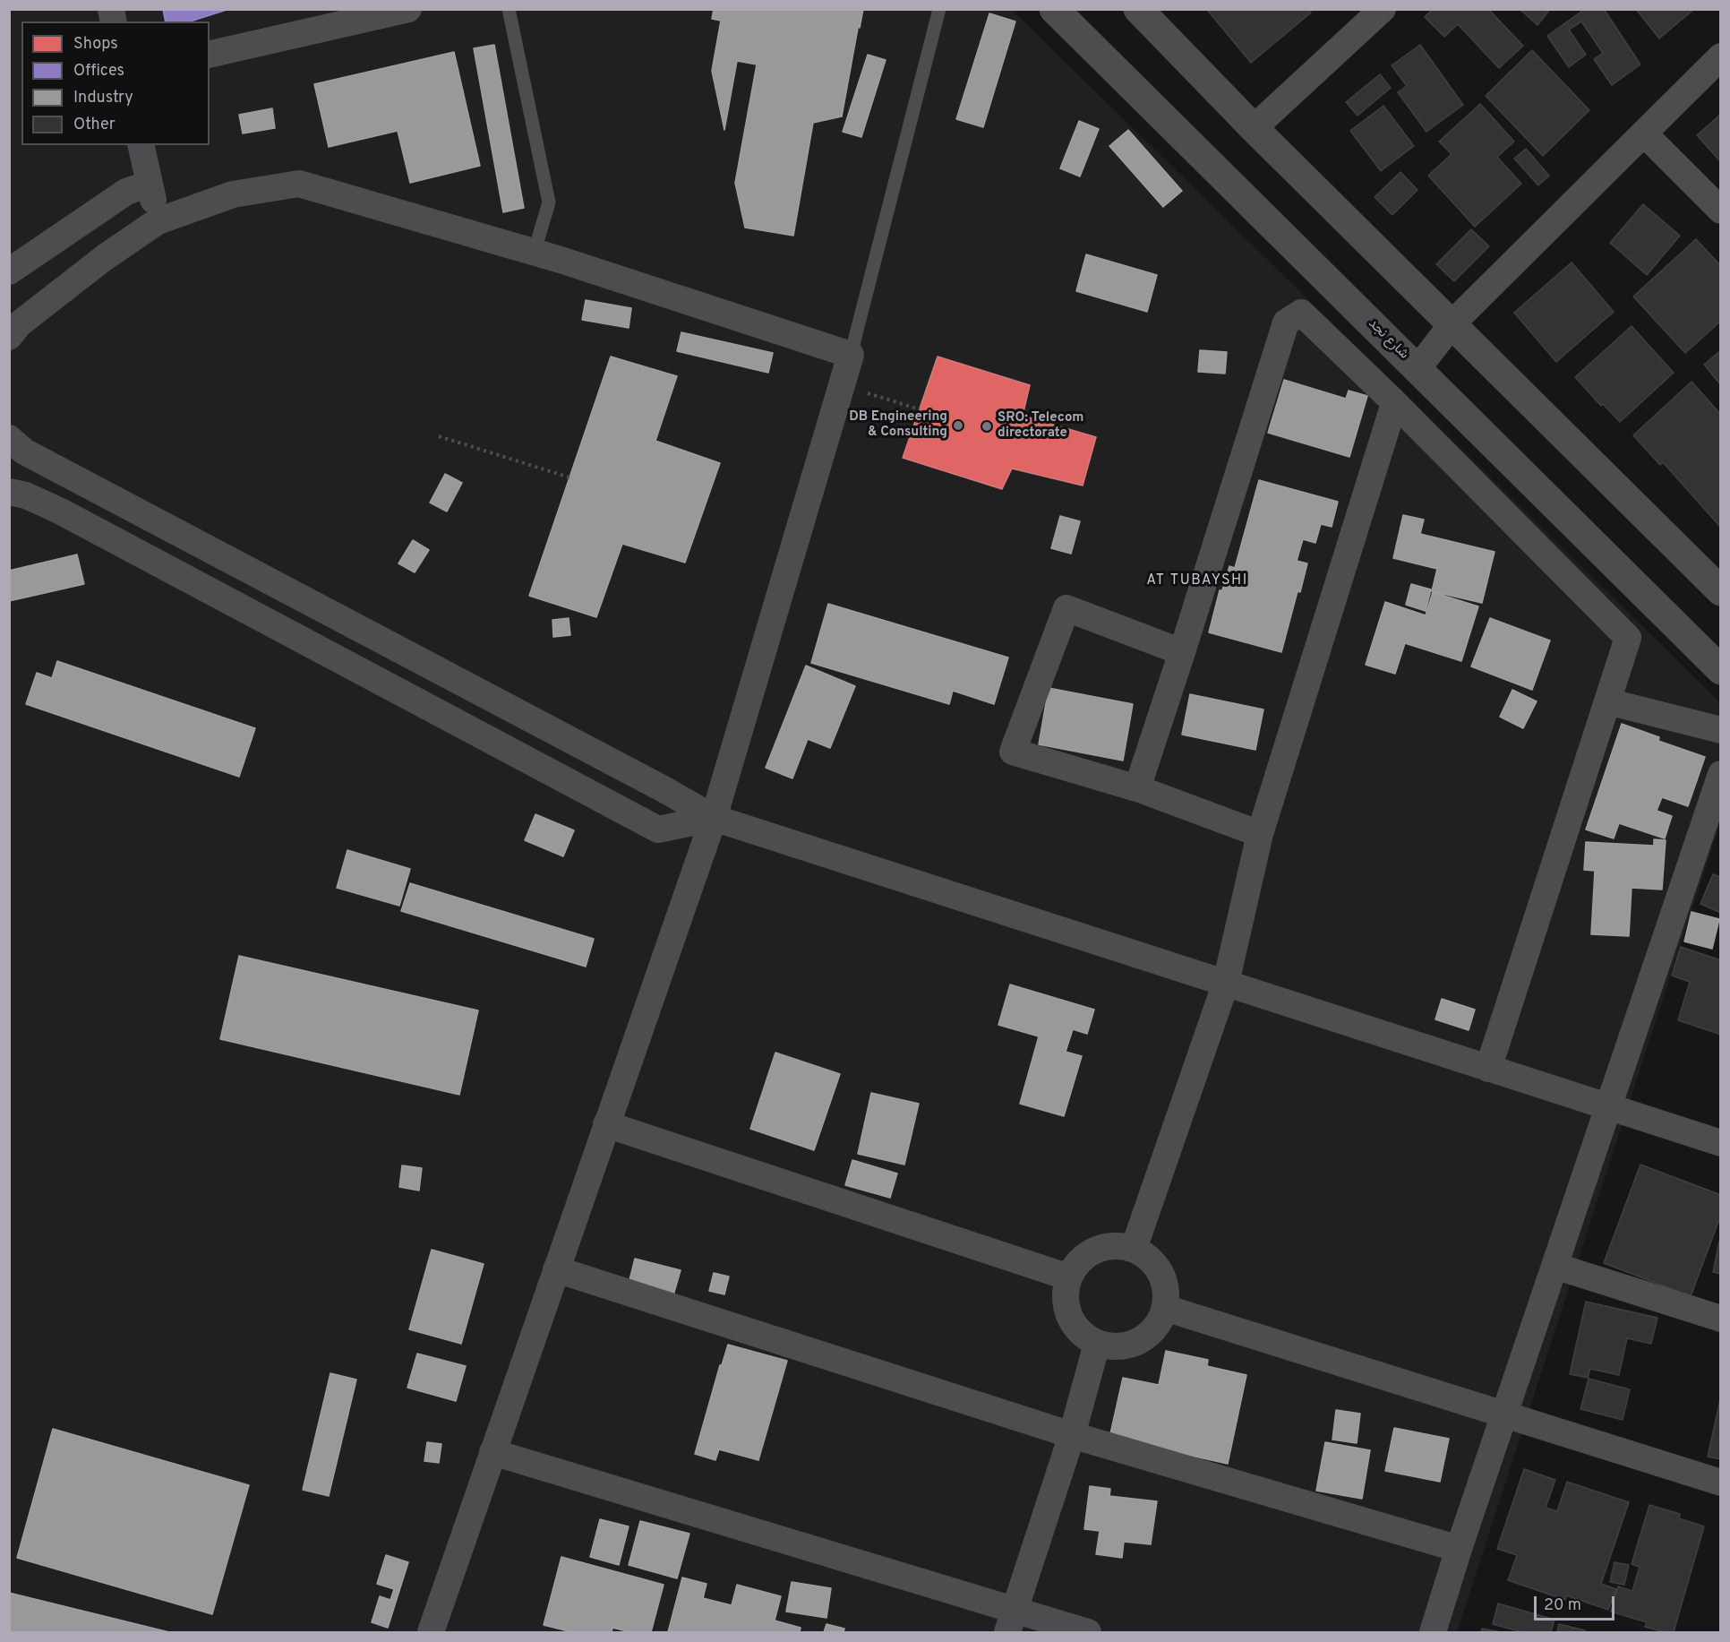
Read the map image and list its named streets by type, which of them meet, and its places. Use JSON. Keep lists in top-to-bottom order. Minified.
{"streets":{"street":["شارع نجد"]},"districts":["AT TUBAYSHI"],"places":["DB Engineering & Consulting","SRO: Telecom directorate"],"legend":["Shops","Offices","Industry","Other"],"scale_bar":"20 m"}
